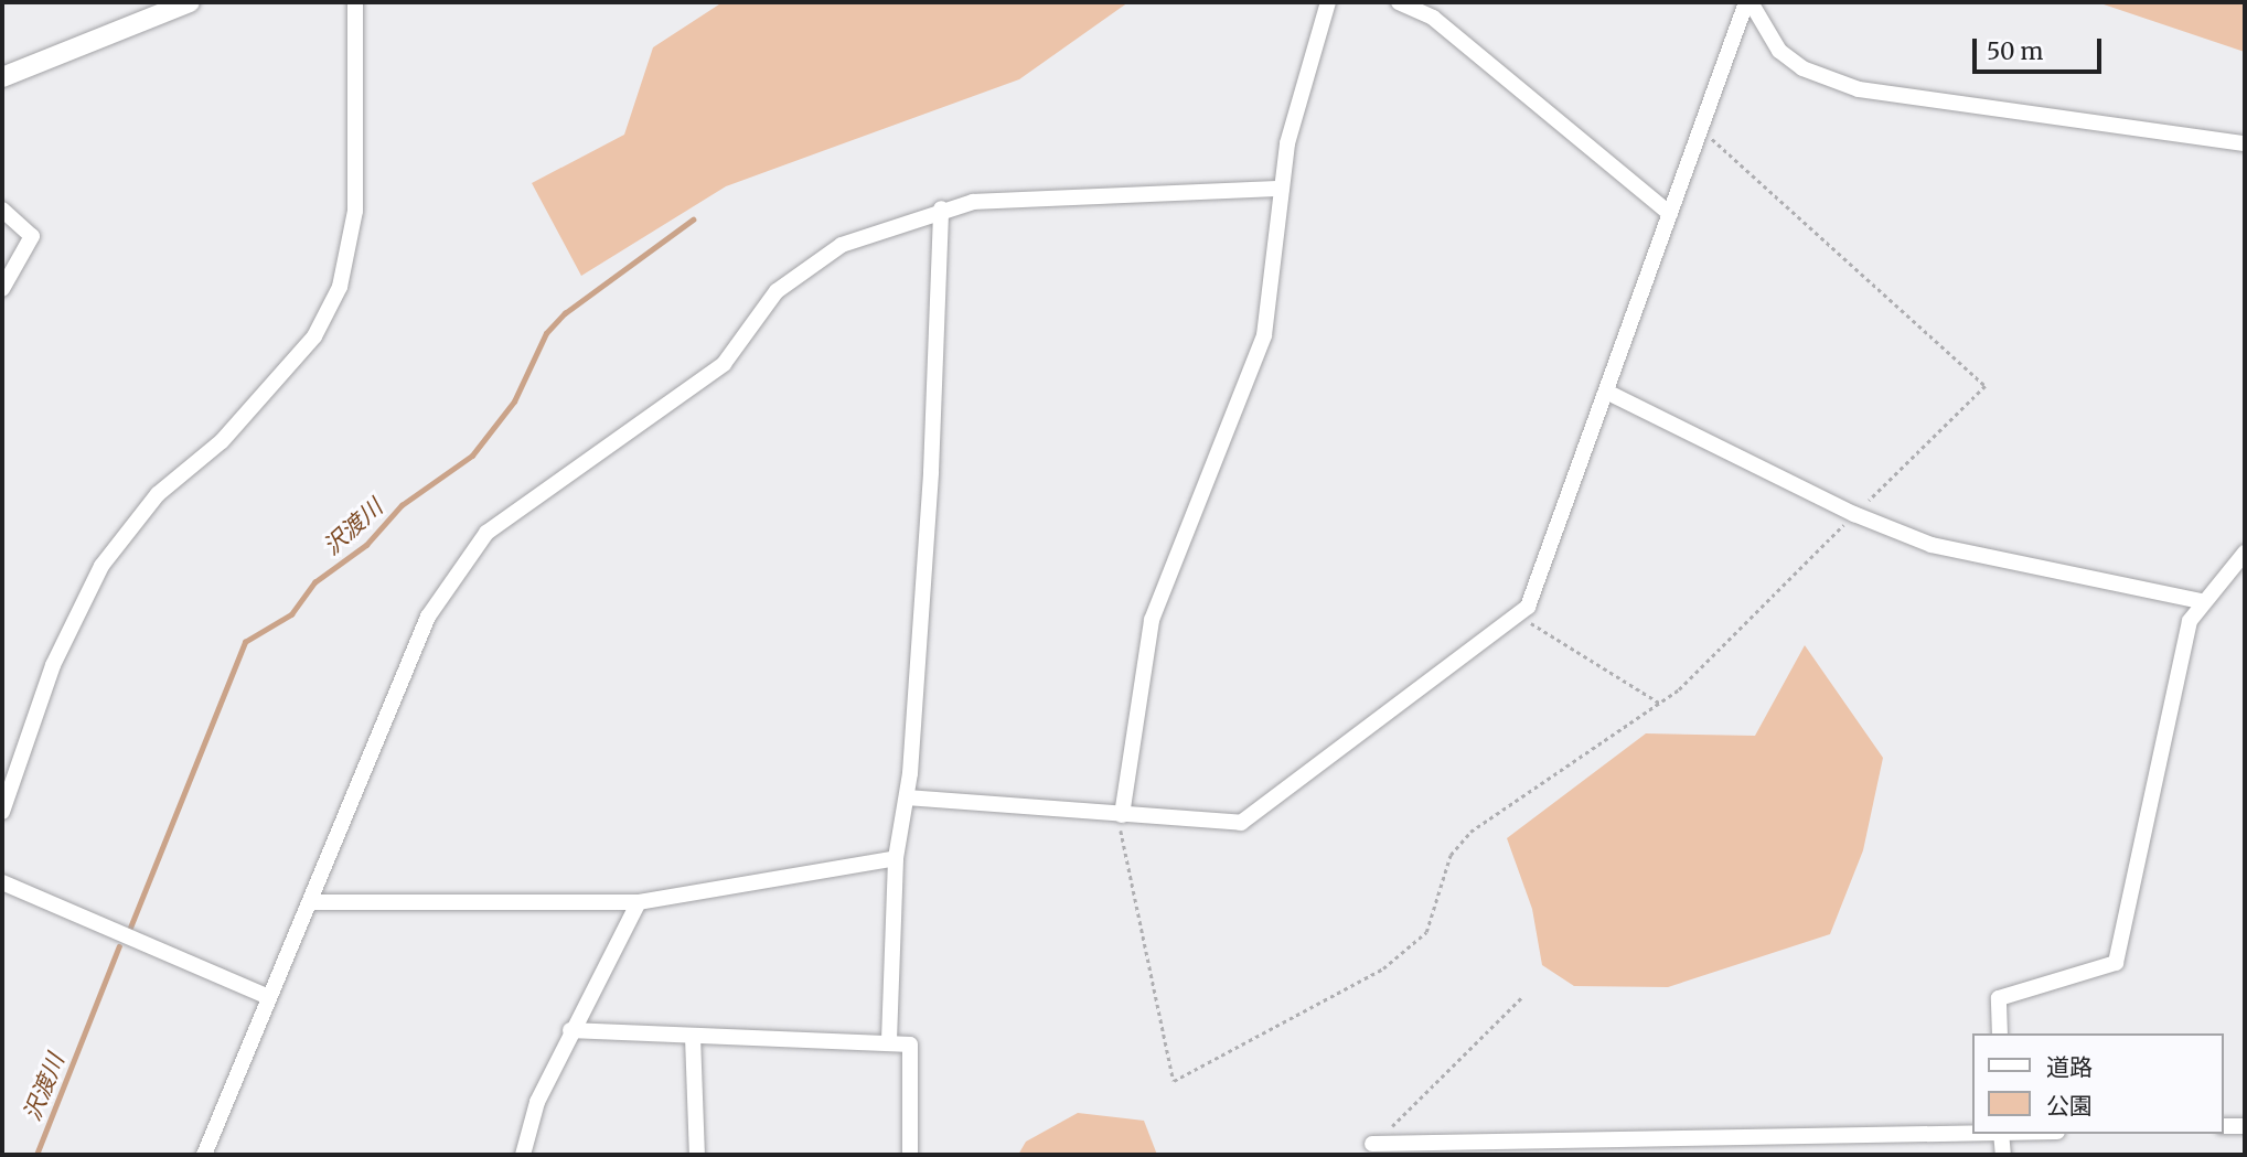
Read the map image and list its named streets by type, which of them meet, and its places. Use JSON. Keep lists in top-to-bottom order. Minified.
{"water":["沢渡川"],"legend":["道路","公園"],"scale_bar":"50 m"}
